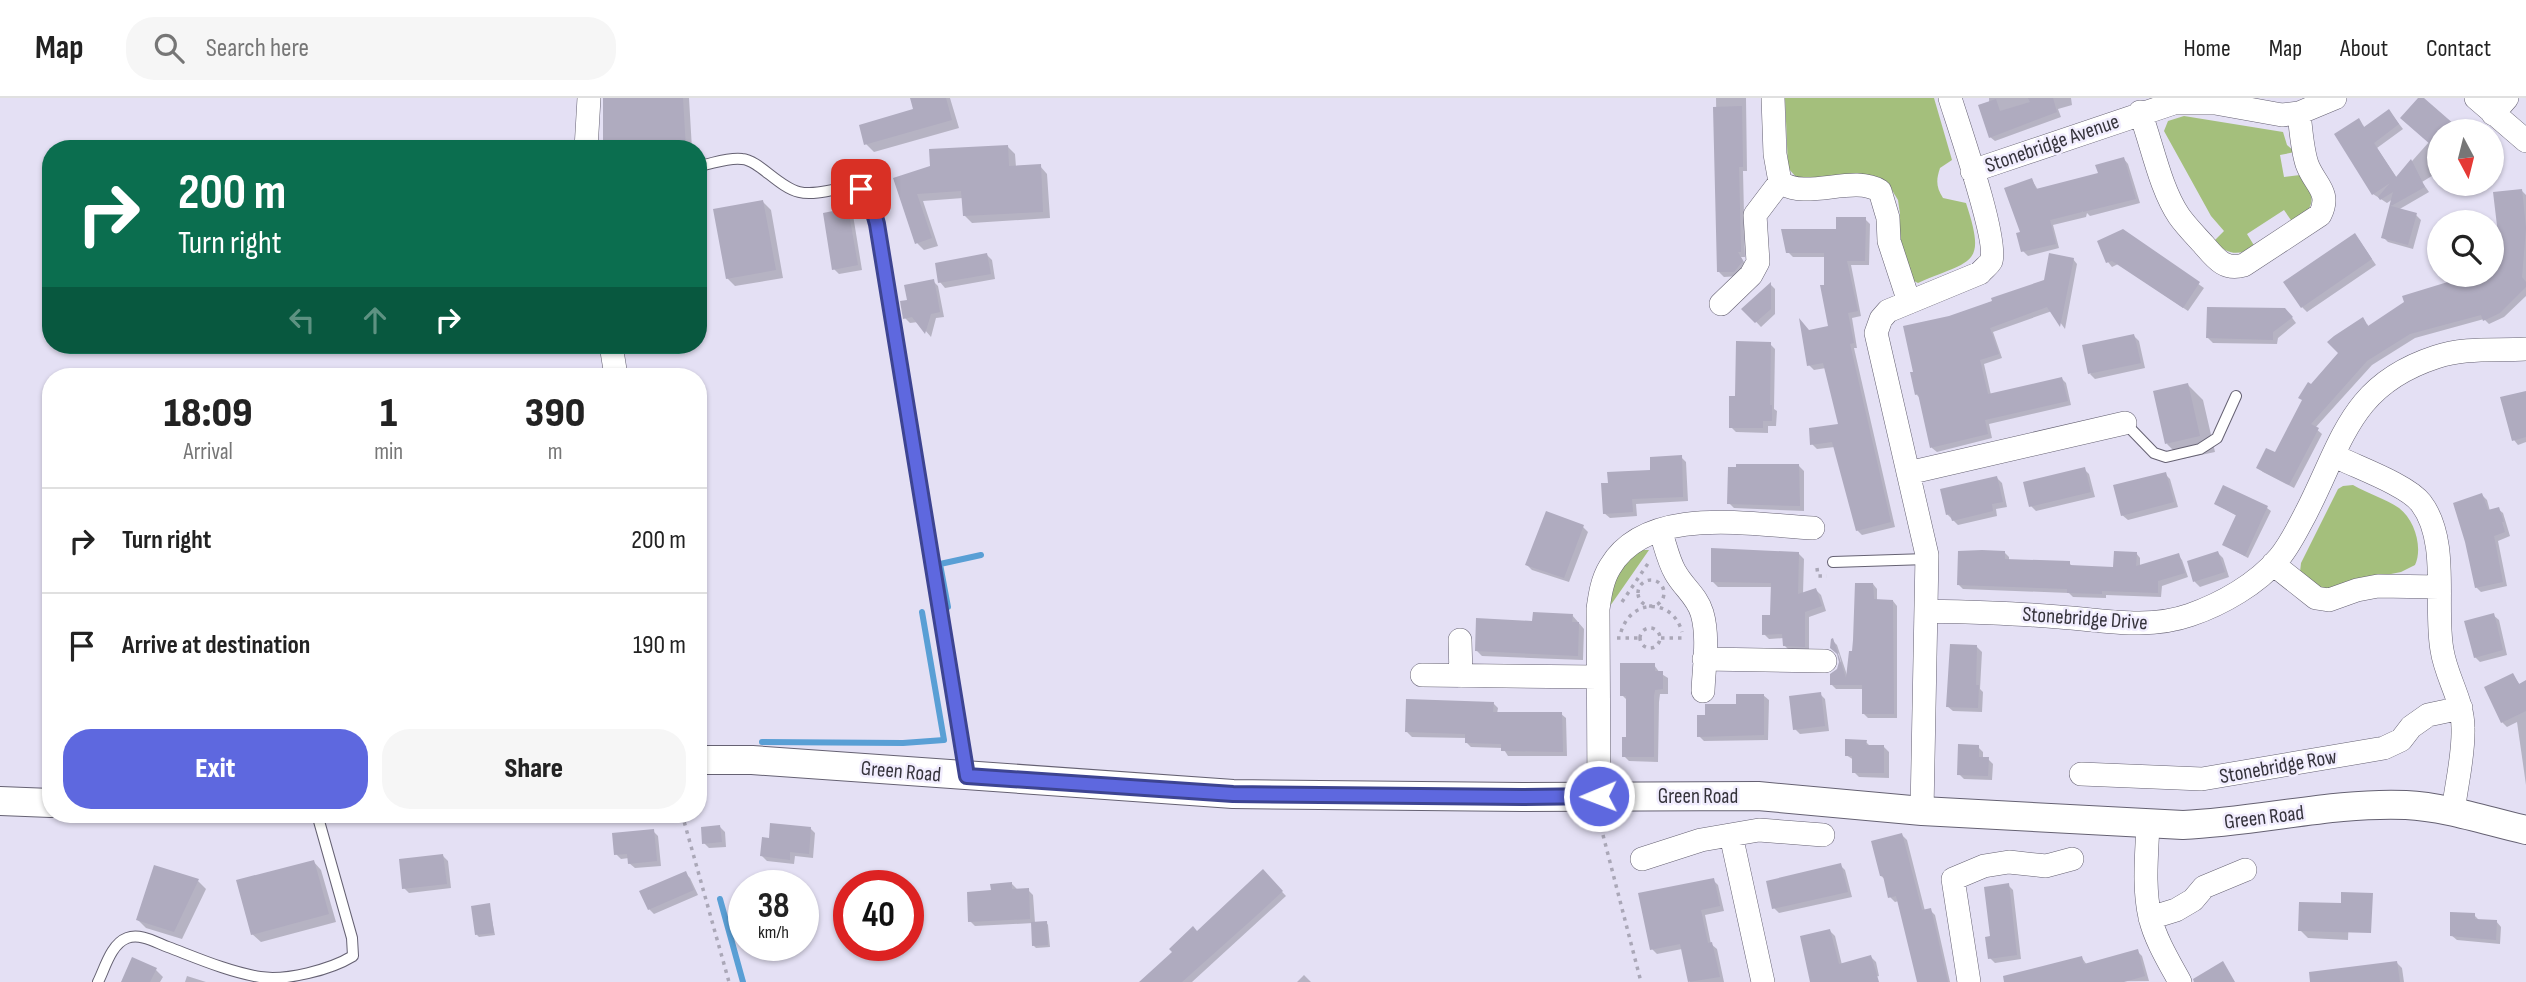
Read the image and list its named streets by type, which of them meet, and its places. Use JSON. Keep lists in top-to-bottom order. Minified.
{"streets":{"street":["Stonebridge Avenue","Stonebridge Drive","Stonebridge Row","Green Road"]},"north":"bottom","page":{"header":"Map","search":"Search here","nav":["Home","Map","About","Contact"],"turn":["200 m","Turn right"],"eta":["18:09","Arrival","1","min","390","m"],"list":[{"name":"Turn right","value":"200 m"},{"name":"Arrive at destination","value":"190 m"}],"buttons":["Exit","Share"],"speed":"38 km/h","limit":"40"}}
